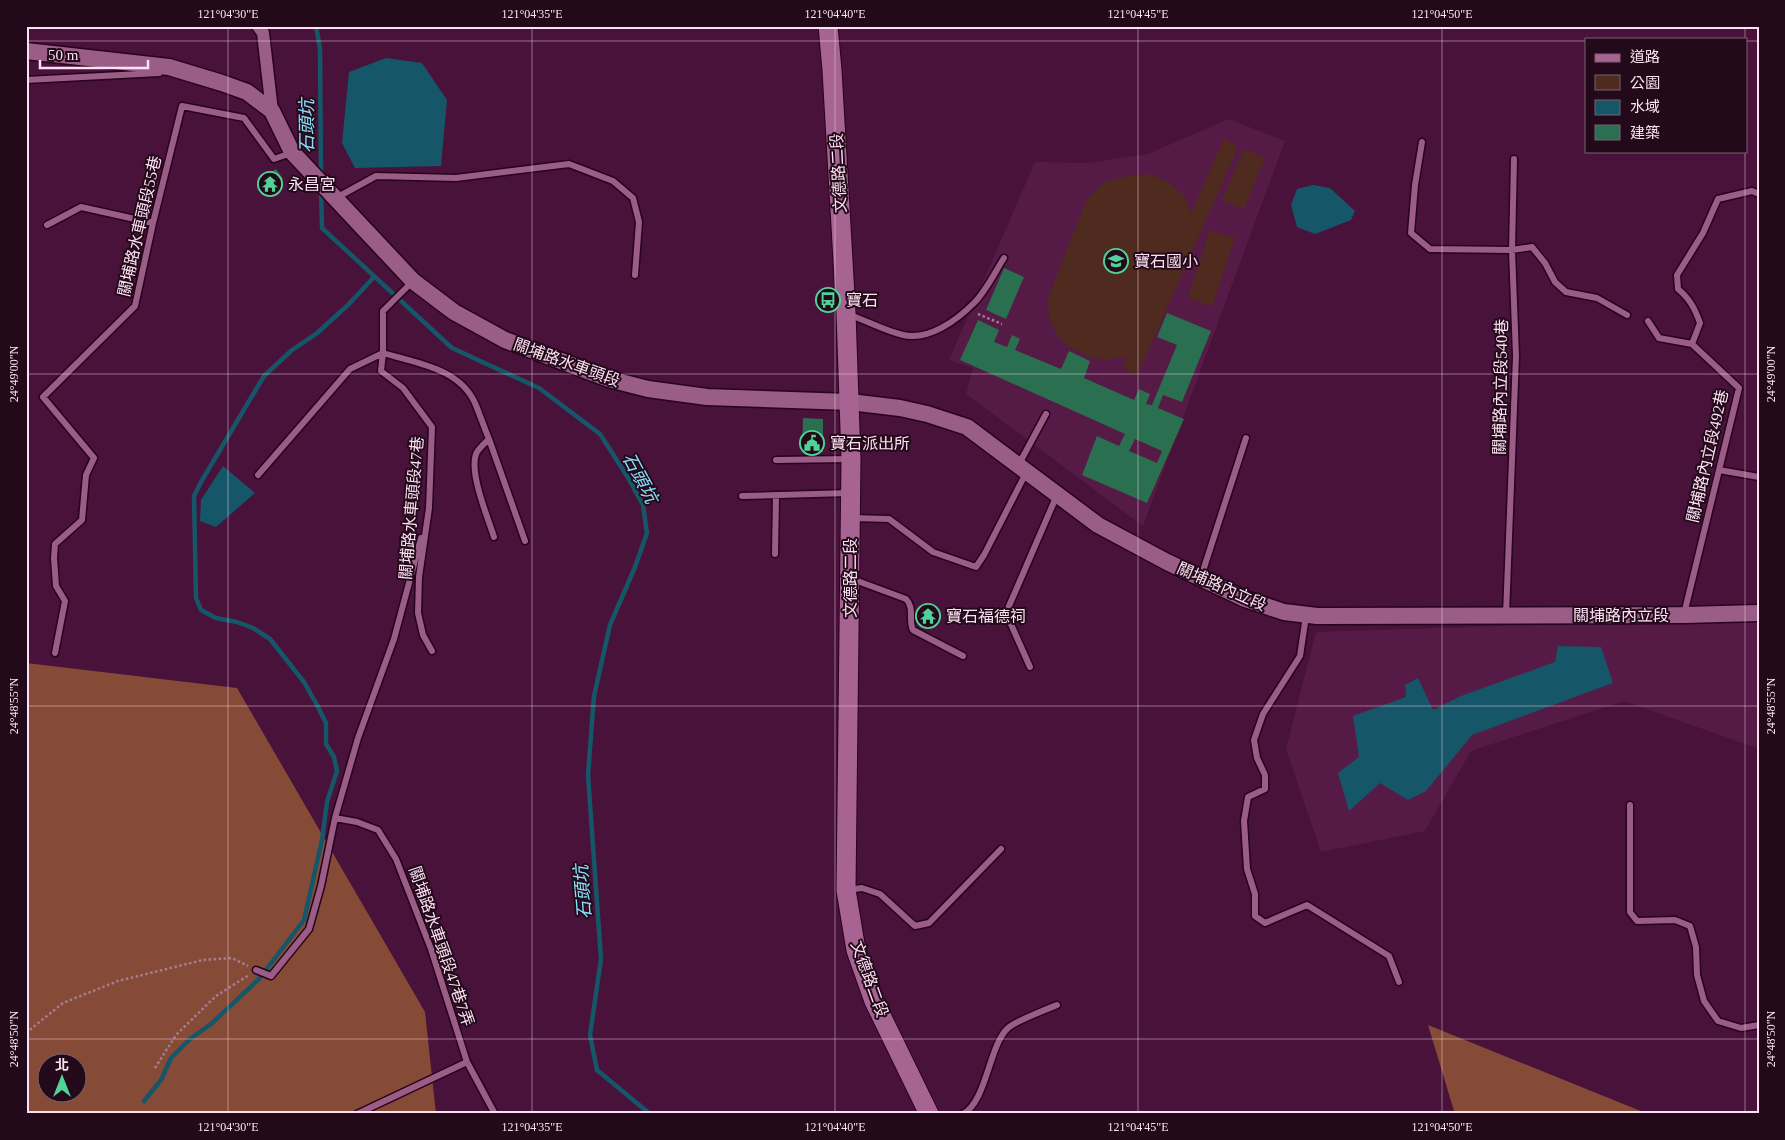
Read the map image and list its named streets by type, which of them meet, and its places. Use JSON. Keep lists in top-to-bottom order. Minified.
{"streets":{"main road":["文德路二段"],"street":["關埔路水車頭段","關埔路內立段"],"lane":["關埔路水車頭段55巷","關埔路內立段540巷","關埔路內立段492巷","關埔路水車頭段47巷","關埔路水車頭段47巷7弄"]},"crossings":[["文德路二段","關埔路水車頭段"],["文德路二段","關埔路內立段"],["關埔路水車頭段55巷","關埔路水車頭段"],["關埔路水車頭段","關埔路水車頭段47巷"],["關埔路水車頭段","關埔路內立段"],["關埔路內立段540巷","關埔路內立段"],["關埔路內立段492巷","關埔路內立段"]],"water":["石頭坑"],"places":{"temple":["永昌宮","寶石福德祠"],"school or university":["寶石國小"],"bus stop":["寶石"],"public building":["寶石派出所"]},"legend":["道路","公園","水域","建築"],"scale_bar":"50 m","north":"top","coordinates":["121°04'30\"E","121°04'35\"E","121°04'40\"E","121°04'45\"E","121°04'50\"E","24°49'00\"N","24°48'55\"N","24°48'50\"N"]}
